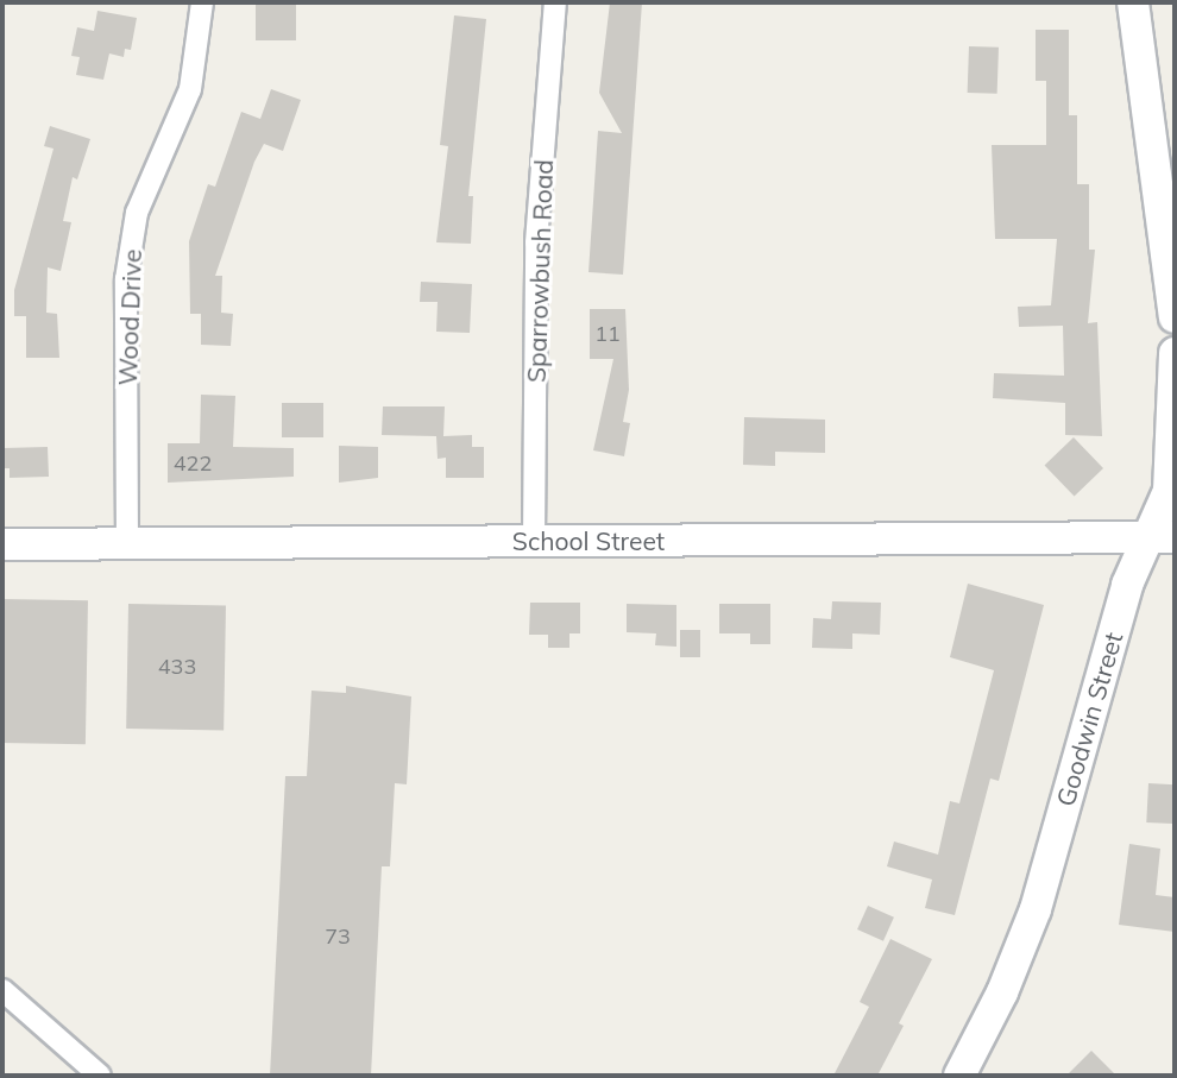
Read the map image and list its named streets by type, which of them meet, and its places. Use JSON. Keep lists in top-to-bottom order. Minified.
{"streets":{"main road":["School Street","Goodwin Street"],"street":["Sparrowbush Road","Wood Drive"]},"crossings":[["Sparrowbush Road","School Street"],["Wood Drive","School Street"],["School Street","Goodwin Street"]],"house_numbers":["11","422","433","73"]}
